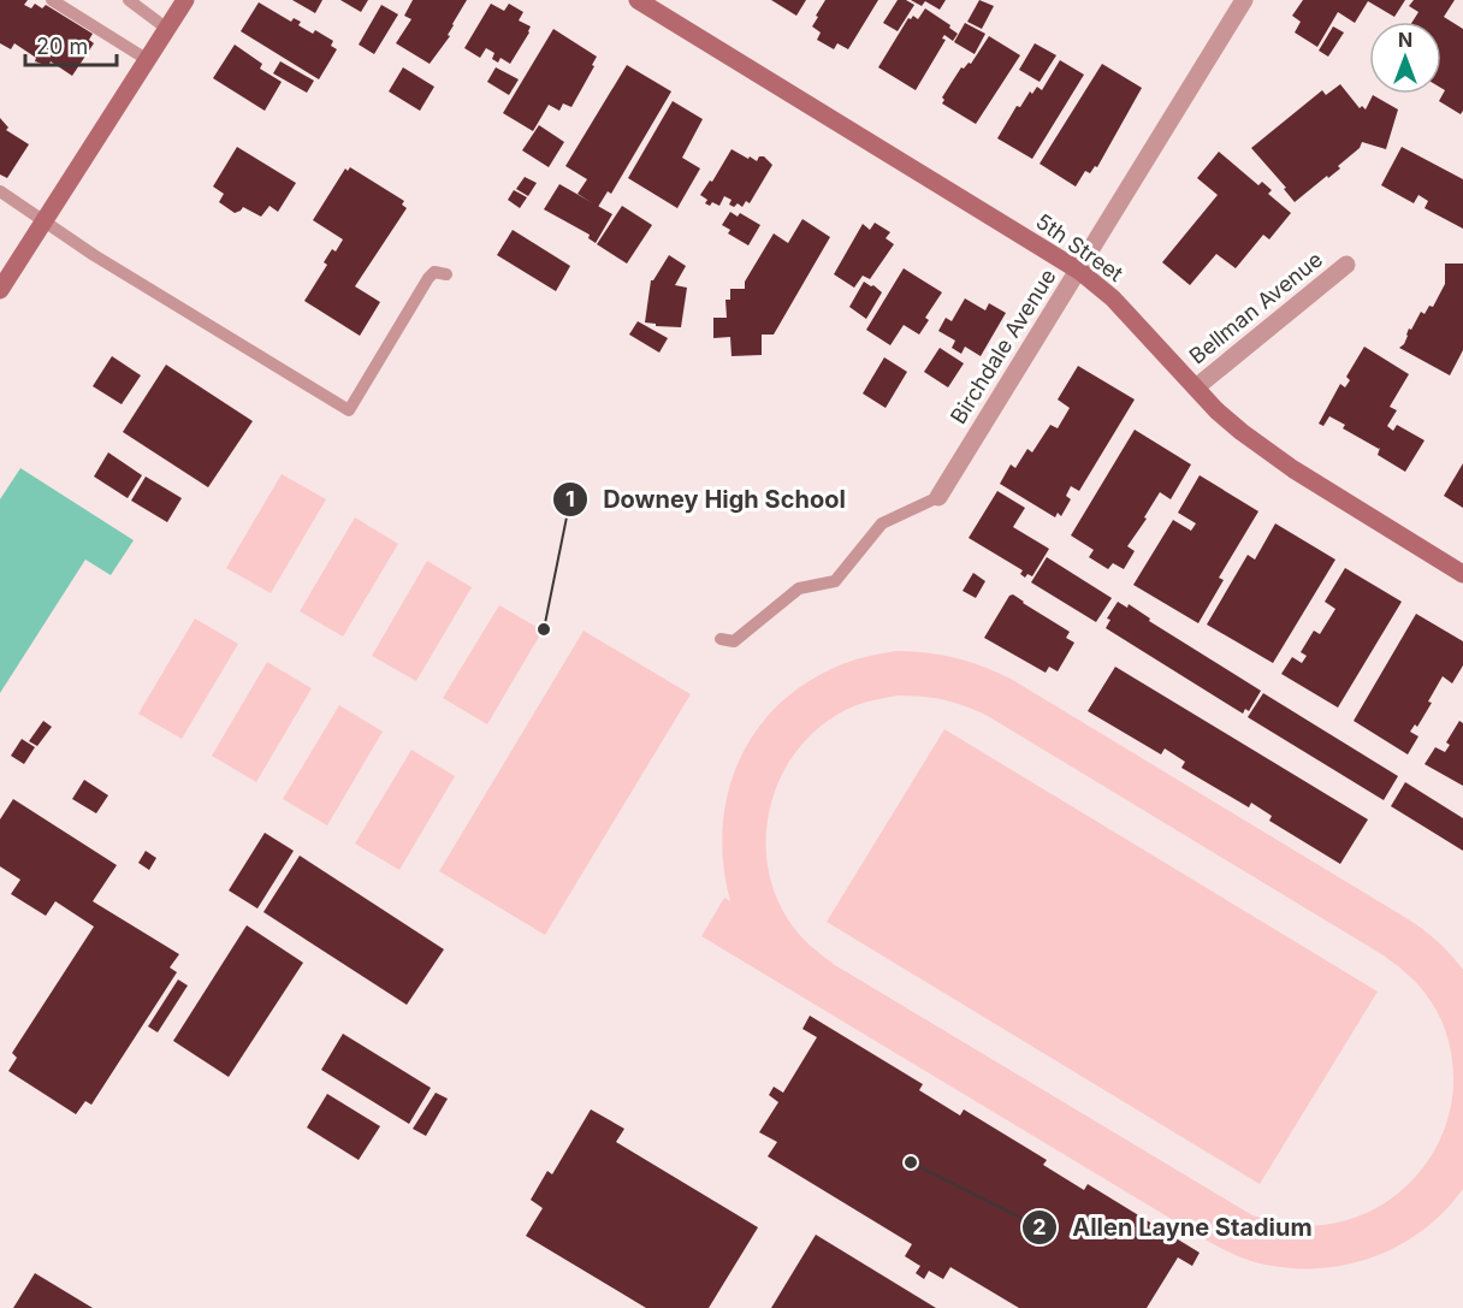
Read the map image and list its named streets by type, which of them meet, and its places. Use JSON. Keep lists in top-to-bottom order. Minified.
{"streets":{"street":["5th Street","Bellman Avenue","Birchdale Avenue"]},"crossings":[["5th Street","Bellman Avenue"],["5th Street","Birchdale Avenue"]],"places":["Downey High School","Allen Layne Stadium"],"scale_bar":"20 m","north":"top"}
